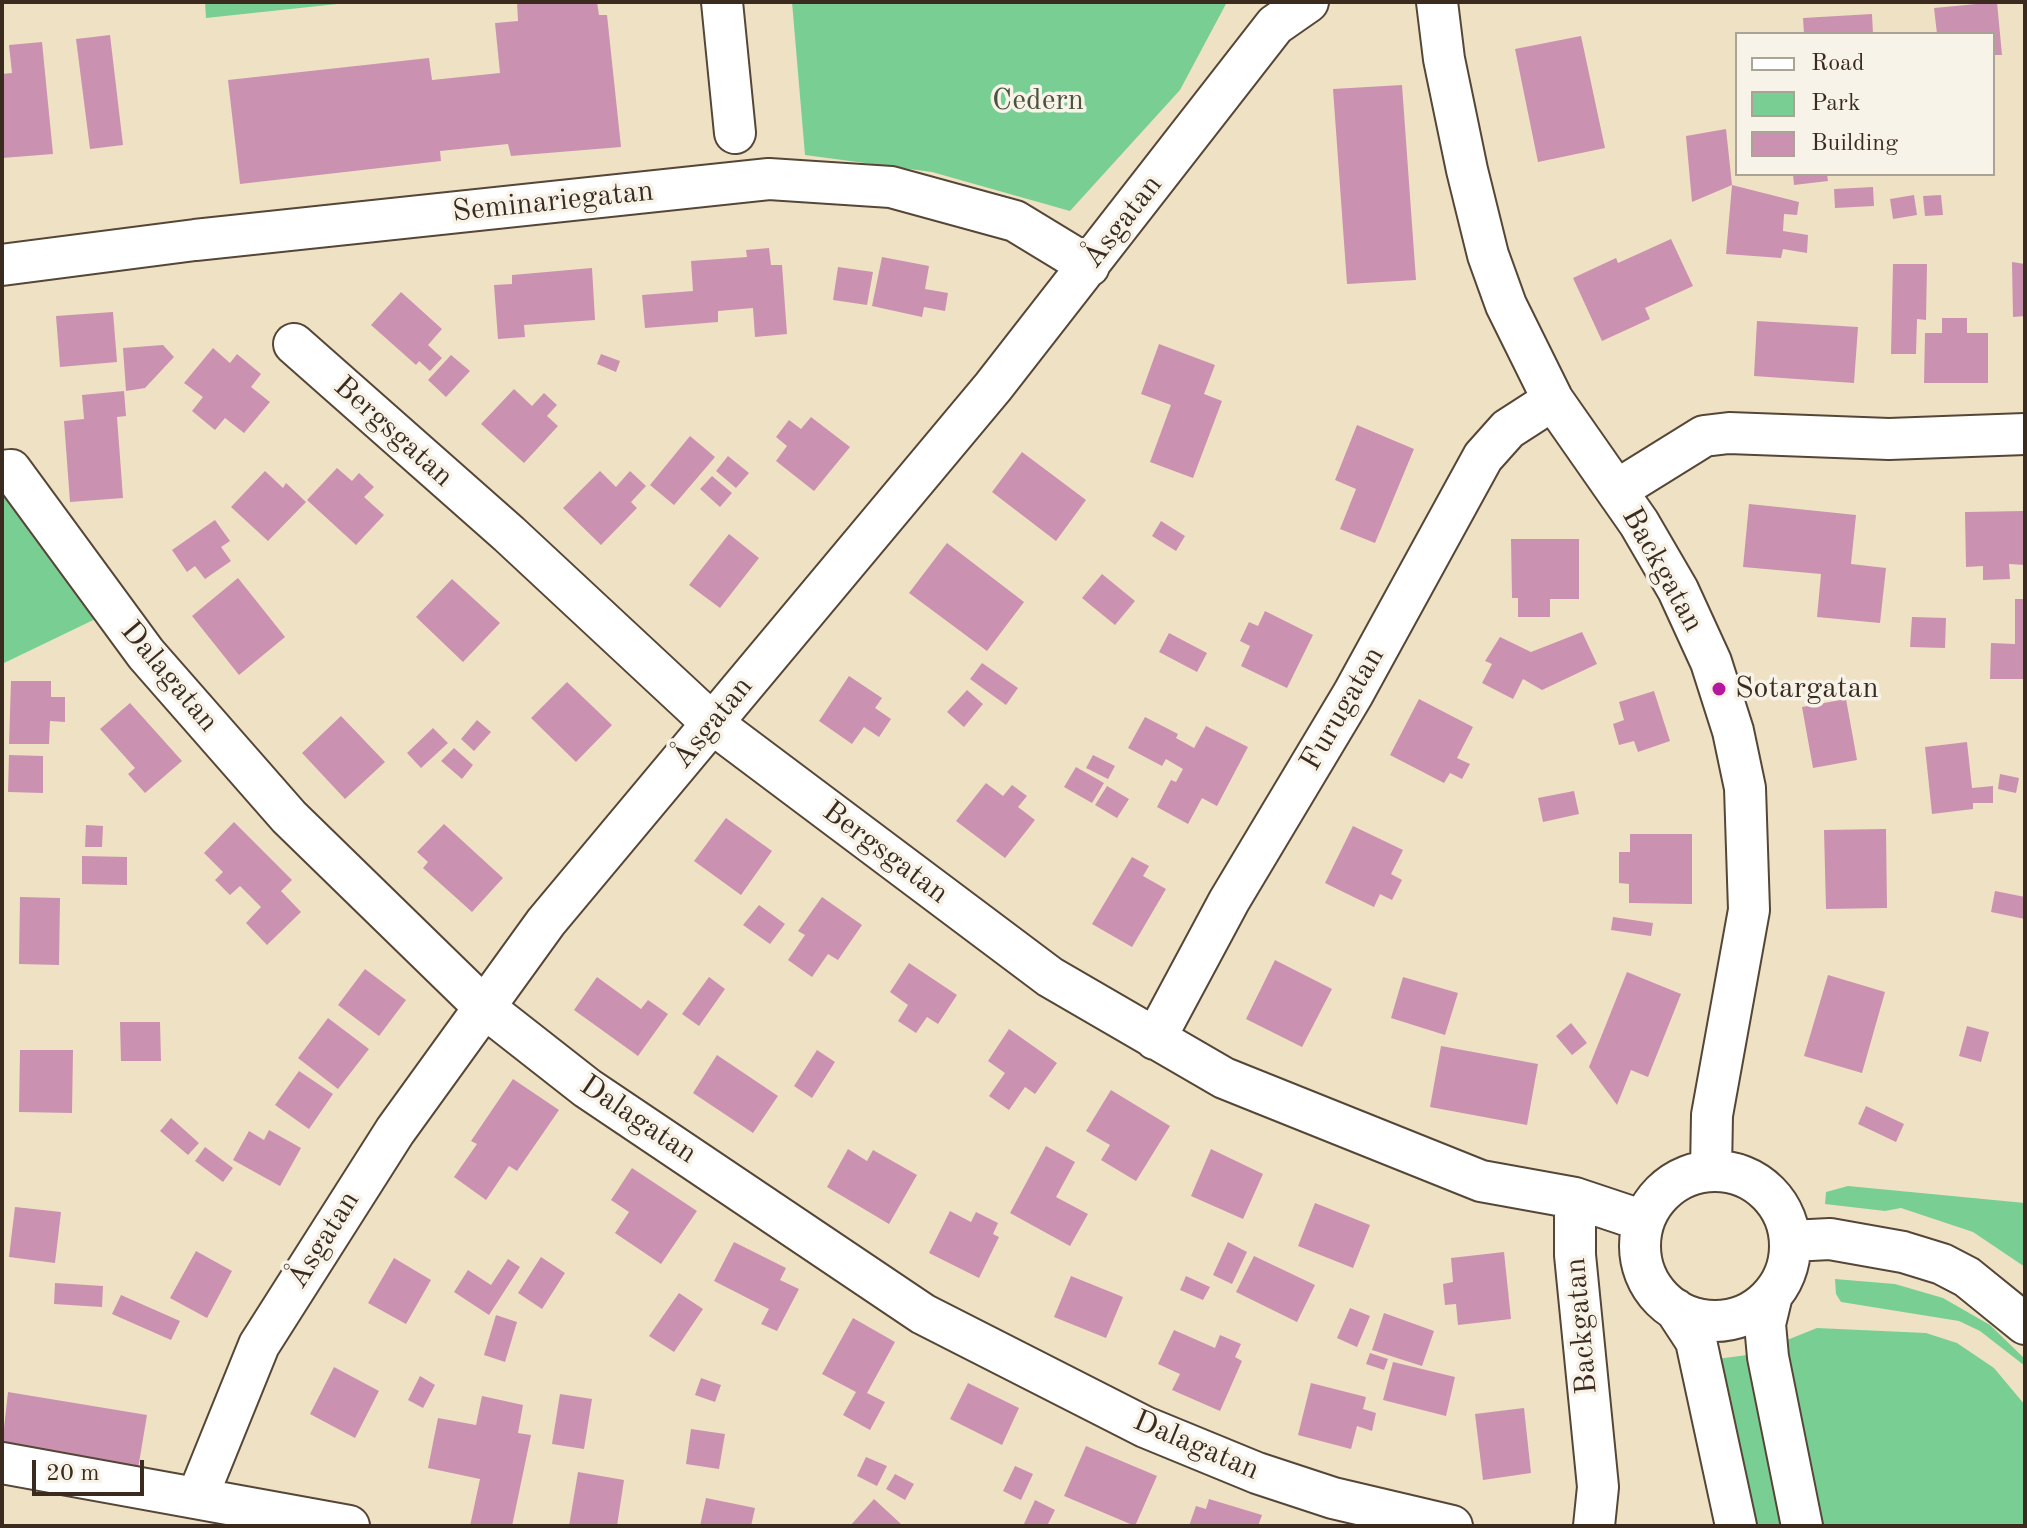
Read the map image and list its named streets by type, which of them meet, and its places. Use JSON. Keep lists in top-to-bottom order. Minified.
{"streets":{"street":["Seminariegatan","Åsgatan","Bergsgatan","Backgatan","Dalagatan","Furugatan"]},"crossings":[["Seminariegatan","Åsgatan"],["Åsgatan","Bergsgatan"],["Åsgatan","Dalagatan"],["Bergsgatan","Backgatan"],["Bergsgatan","Furugatan"],["Backgatan","Furugatan"]],"parks":["Cedern"],"places":["Sotargatan"],"legend":["Road","Park","Building"],"scale_bar":"20 m"}
